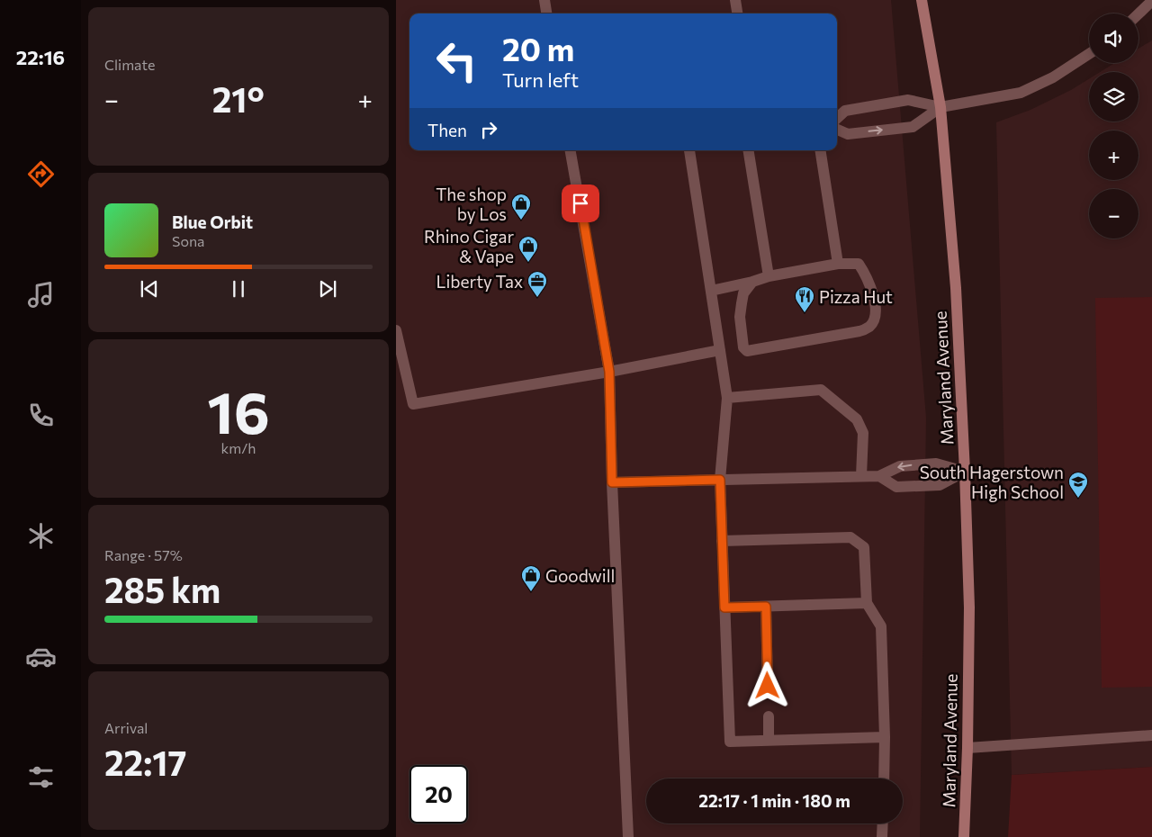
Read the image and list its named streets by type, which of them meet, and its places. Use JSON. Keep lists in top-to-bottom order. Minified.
{"streets":{"main road":["Maryland Avenue"]},"places":{"shop":["The shop by Los","Rhino Cigar & Vape","Goodwill"],"office":["Liberty Tax"],"restaurant":["Pizza Hut"],"school or university":["South Hagerstown High School"]},"page":{"tabs":"22:16","tile":["Climate",["16","km/h"],["Range · 57%","285 km"],["Arrival","22:17"]],"map_buttons":["+","−"],"turn":["20 m","Turn left"],"heat":["−","21°","+"],"then":"Then","song":["Blue Orbit","Sona"],"limit":"20","trip":"22:17 · 1 min · 180 m"}}
